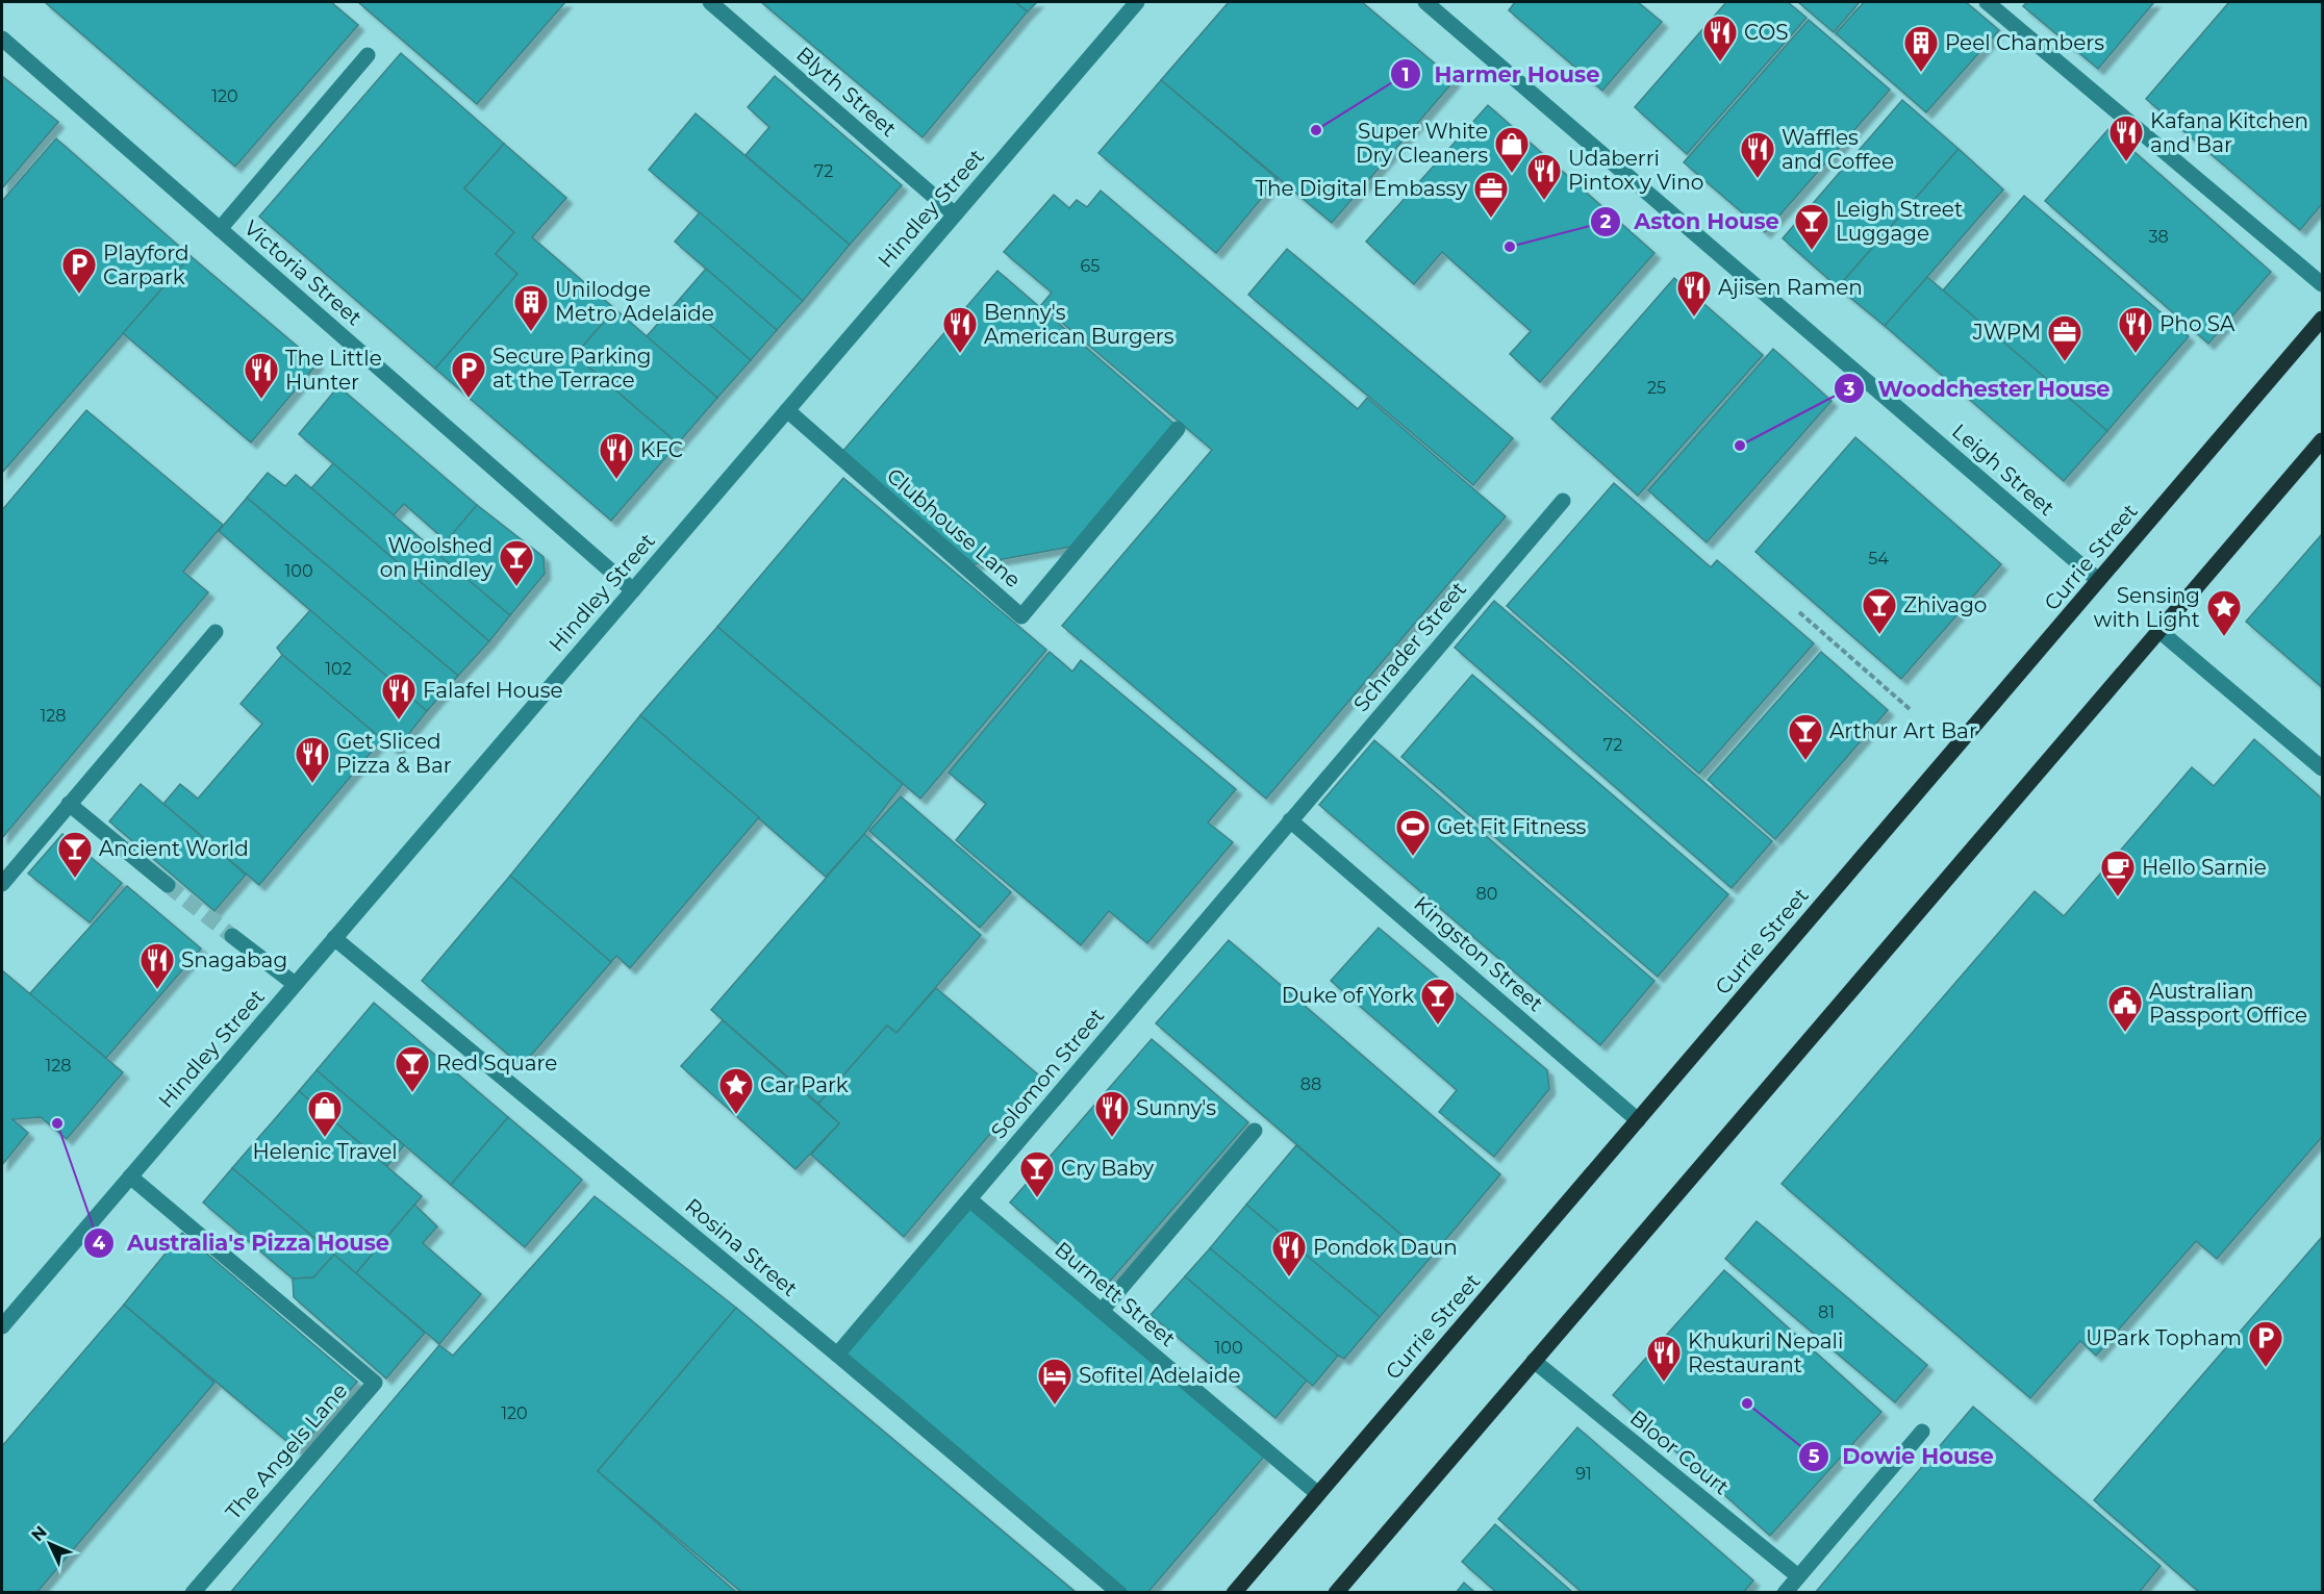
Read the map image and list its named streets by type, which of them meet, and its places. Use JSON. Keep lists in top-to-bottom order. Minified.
{"streets":{"main road":["Currie Street"],"street":["Blyth Street","Hindley Street","Victoria Street","Leigh Street","Clubhouse Lane","Schrader Street","Kingston Street","Solomon Street","Rosina Street","Burnett Street","The Angels Lane","Bloor Court"]},"crossings":[["Blyth Street","Hindley Street"],["Hindley Street","Victoria Street"],["Hindley Street","Clubhouse Lane"],["Hindley Street","Rosina Street"],["Hindley Street","The Angels Lane"],["Leigh Street","Currie Street"],["Currie Street","Kingston Street"],["Currie Street","Burnett Street"],["Schrader Street","Kingston Street"],["Schrader Street","Solomon Street"],["Kingston Street","Solomon Street"],["Solomon Street","Rosina Street"],["Solomon Street","Burnett Street"]],"places":{"restaurant":["COS","Kafana Kitchen and Bar","Waffles and Coffee","Udaberri Pintox y Vino","Ajisen Ramen","Benny's American Burgers","Pho SA","The Little Hunter","KFC","Falafel House","Get Sliced Pizza & Bar","Snagabag","Sunny's","Pondok Daun","Khukuri Nepali Restaurant"],"building":["Peel Chambers","Unilodge Metro Adelaide"],"other":["Harmer House","Aston House","Woodchester House","Australia's Pizza House","Dowie House"],"shop":["Super White Dry Cleaners","Helenic Travel"],"office":["The Digital Embassy","JWPM"],"bar":["Leigh Street Luggage","Woolshed on Hindley","Zhivago","Arthur Art Bar","Ancient World","Duke of York","Red Square","Cry Baby"],"parking":["Playford Carpark","Secure Parking at the Terrace","UPark Topham"],"place":["Sensing with Light","Car Park"],"sports":["Get Fit Fitness"],"cafe":["Hello Sarnie"],"public building":["Australian Passport Office"],"hotel":["Sofitel Adelaide"]},"house_numbers":["120","72","38","65","25","54","100","102","128","72","80","128","88","81","100","120","91"],"north":"top left"}
